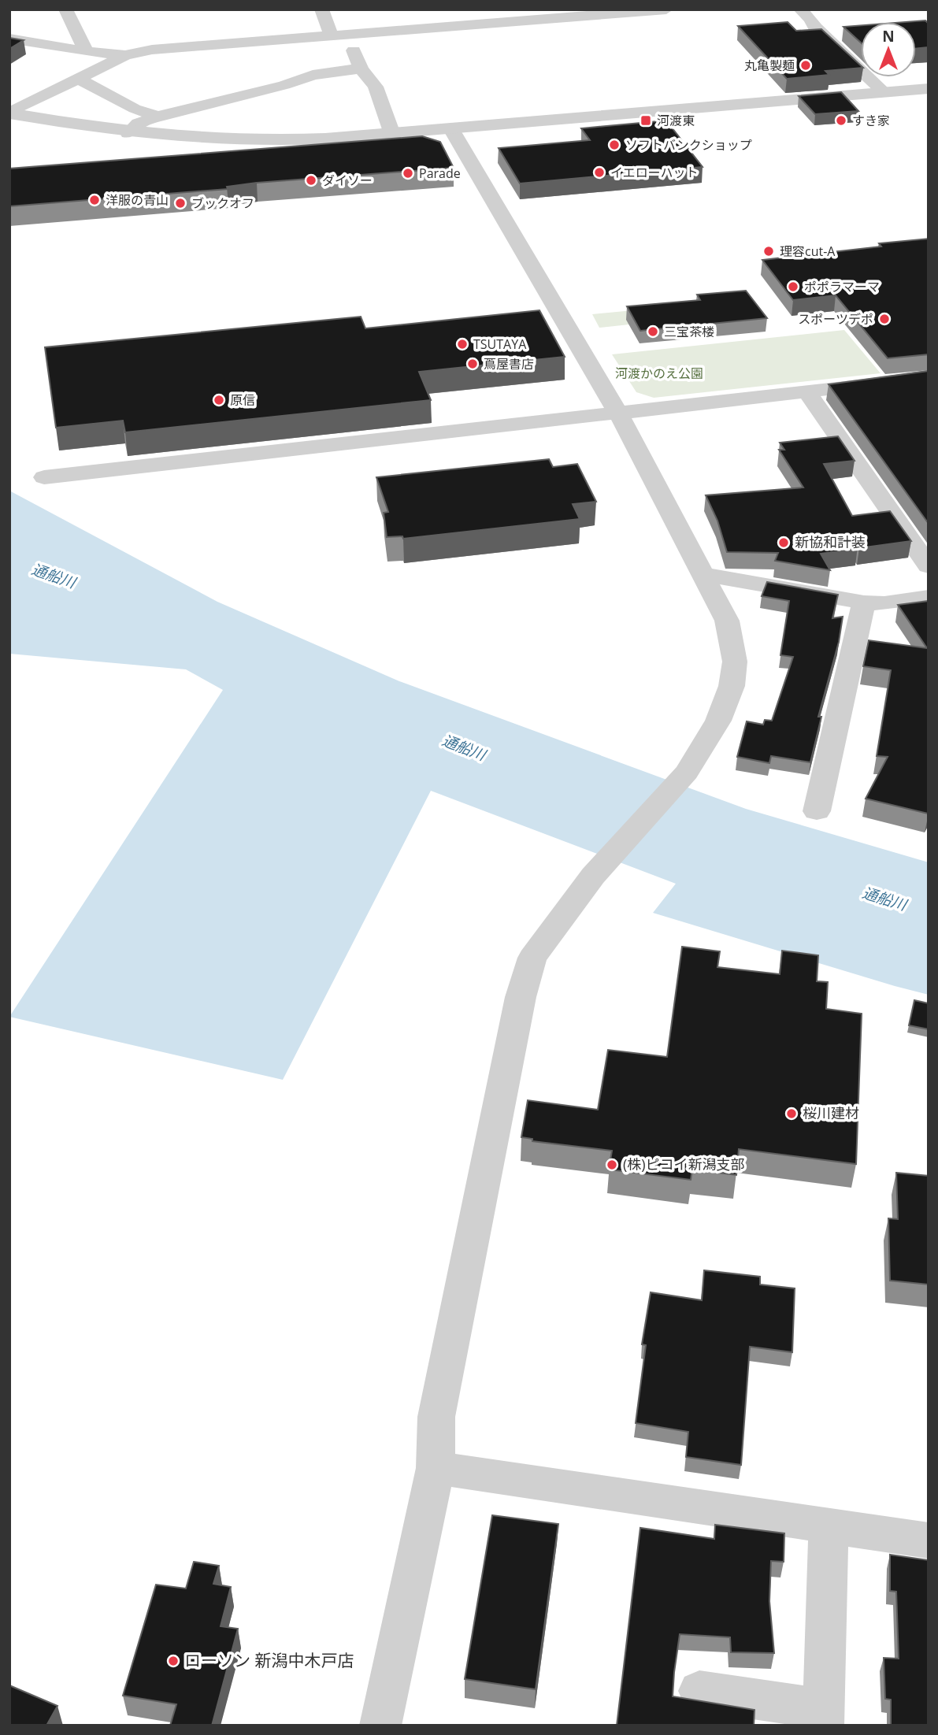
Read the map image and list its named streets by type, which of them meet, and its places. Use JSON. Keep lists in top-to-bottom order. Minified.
{"water":["通船川"],"parks":["河渡かのえ公園"],"places":{"other":["丸亀製麺","すき家","ソフトバンクショップ","イエローハット","Parade","ダイソー","洋服の青山","ブックオフ","理容cut-A","ポポラマーマ","スポーツデポ","三宝茶楼","TSUTAYA","蔦屋書店","原信","新協和計装","桜川建材","(株)ピコイ新潟支部","ローソン 新潟中木戸店"],"transit":["河渡東"]},"north":"top"}
